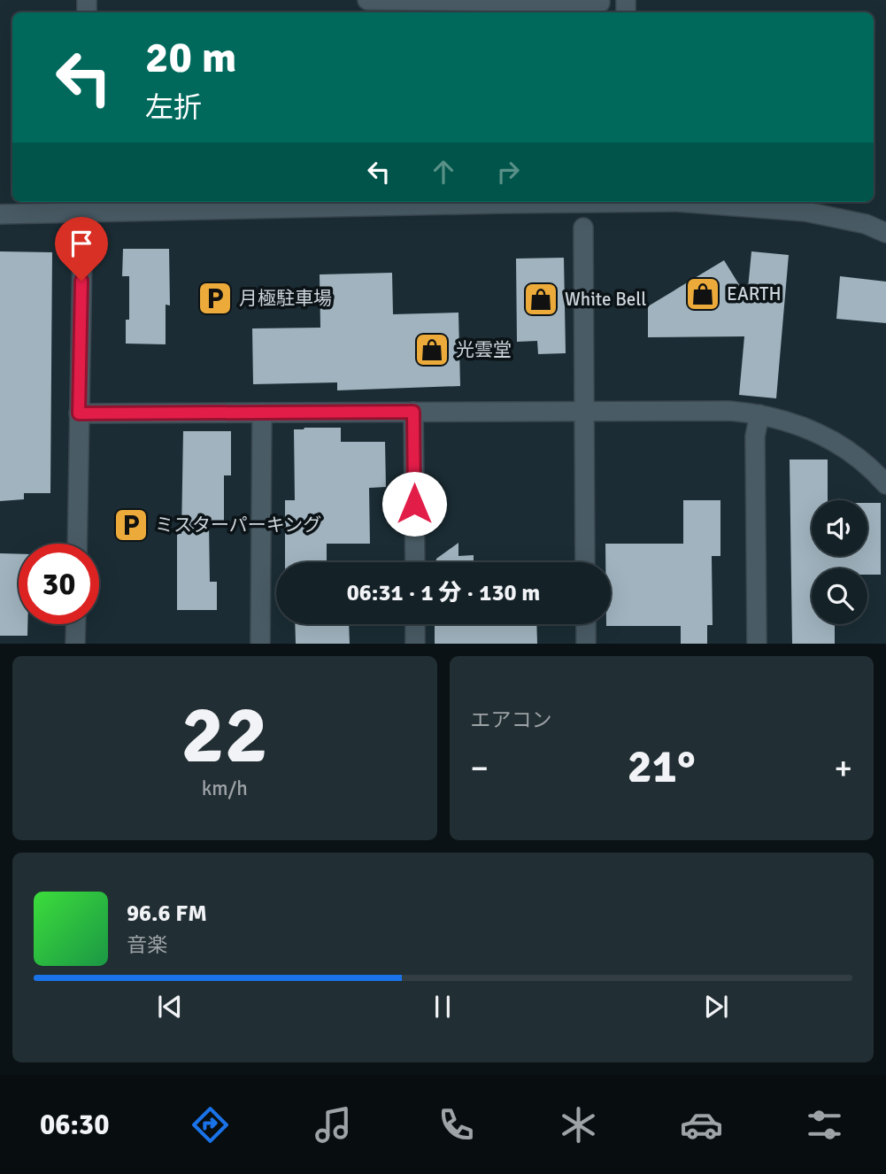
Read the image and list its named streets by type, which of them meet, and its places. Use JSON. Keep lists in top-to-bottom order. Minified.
{"places":{"shop":["EARTH","White Bell","光雲堂"],"parking":["月極駐車場","ミスターパーキング"]},"page":{"turn":["20 m","左折"],"limit":"30","trip":"06:31 · 1 分 · 130 m","tile":[["22","km/h"],"エアコン"],"heat":["−","21°","+"],"song":["96.6 FM","音楽"],"tabs":"06:30"}}
